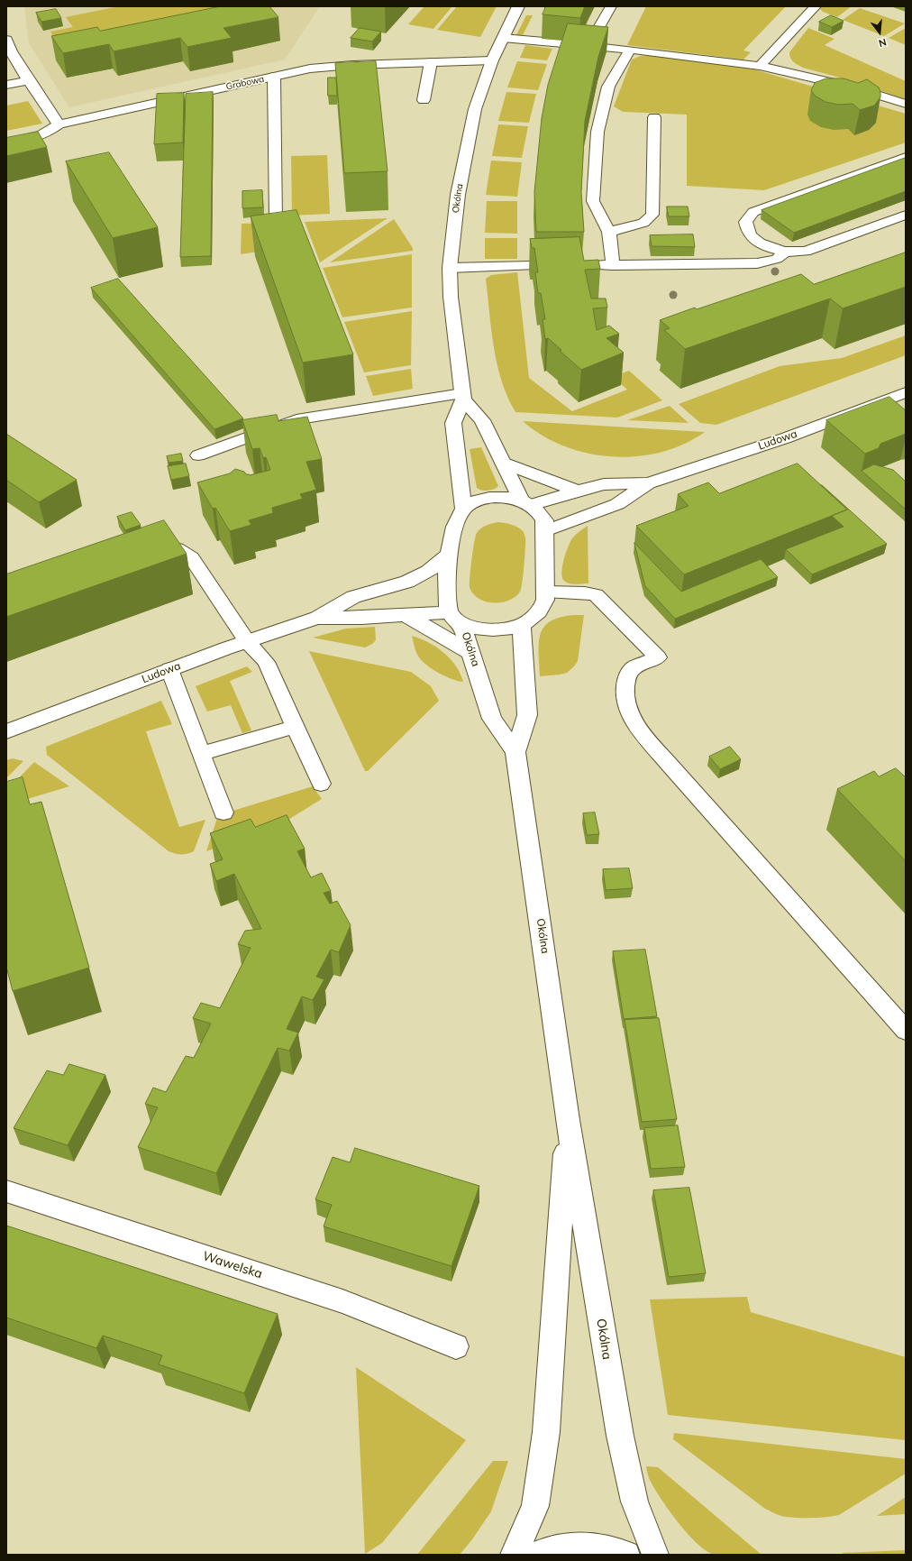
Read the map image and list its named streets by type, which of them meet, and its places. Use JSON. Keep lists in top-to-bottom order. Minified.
{"streets":{"street":["Grabowa","Okólna","Ludowa","Wawelska"]},"crossings":[["Grabowa","Okólna"],["Okólna","Ludowa"]],"north":"bottom"}
